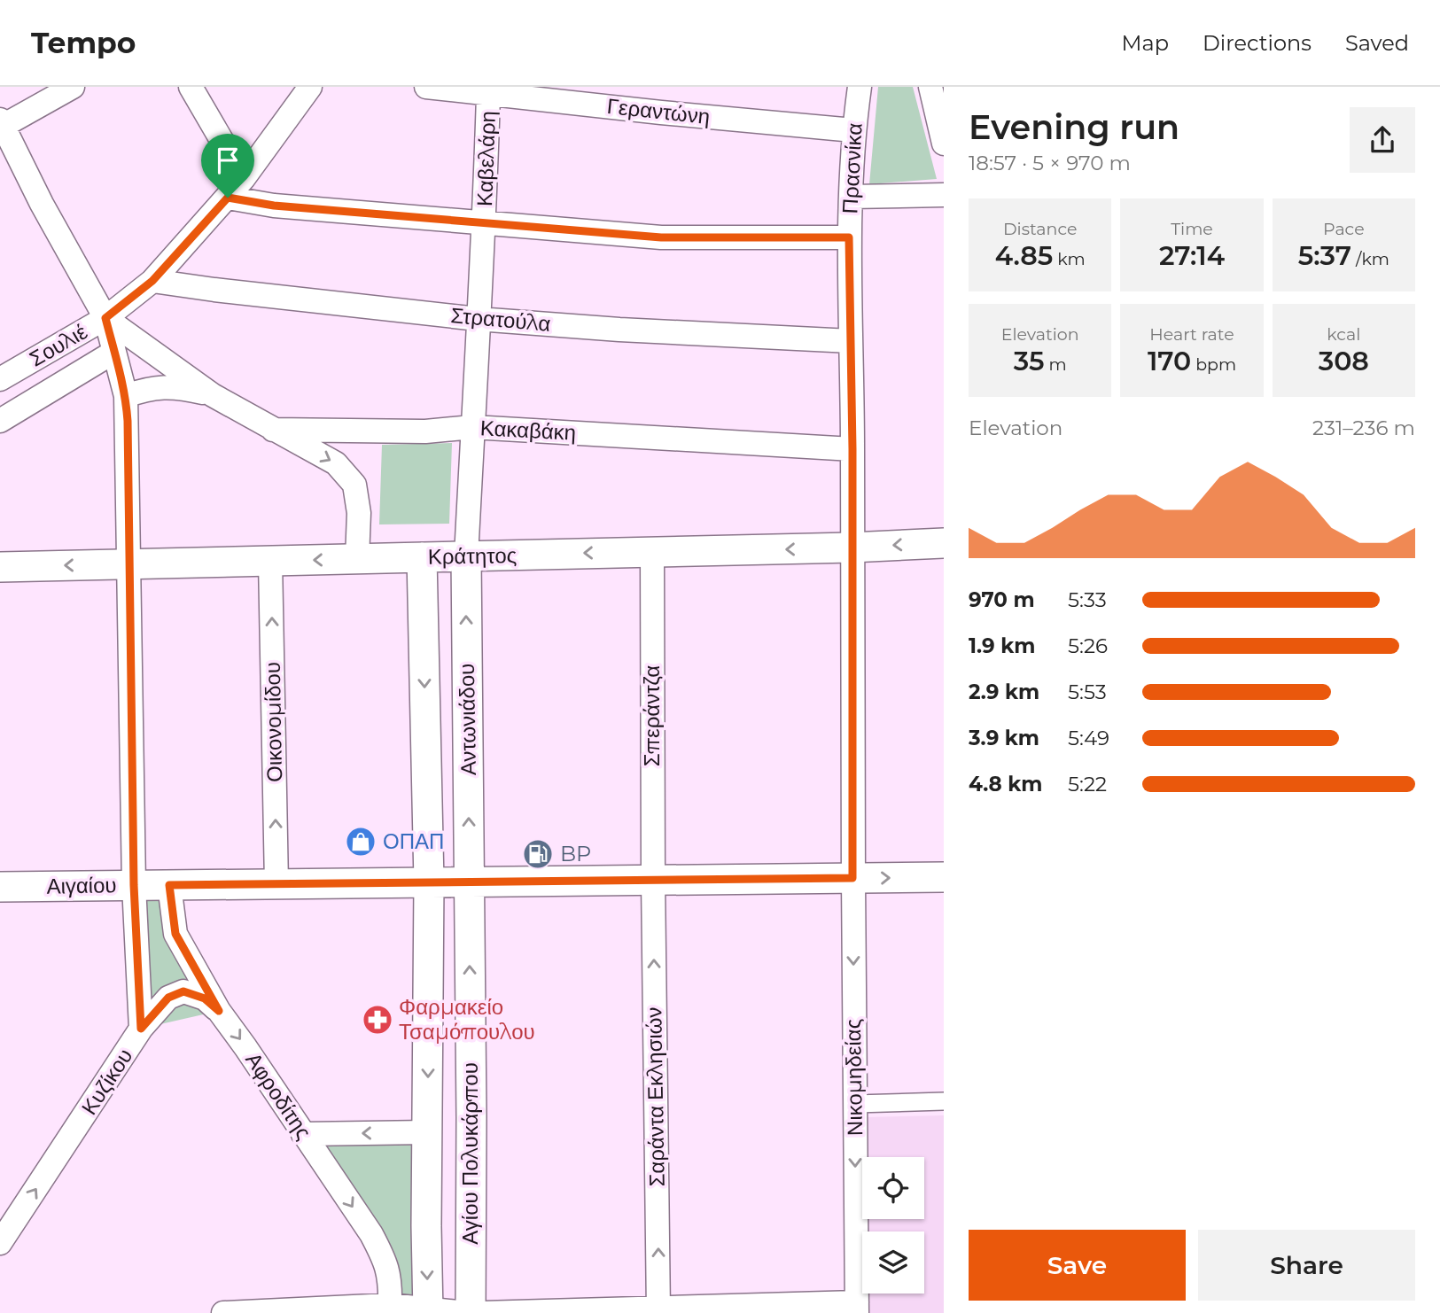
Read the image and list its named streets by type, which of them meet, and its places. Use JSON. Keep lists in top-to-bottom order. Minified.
{"streets":{"street":["Γεραντώνη","Καβελάρη","Πρασνίκα","Στρατούλα","Σουλιέ","Κακαβάκη","Κράτητος","Σπεράντζα","Αντωνιάδου","Οικονομίδου","Αιγαίου","Νικομηδείας","Κυζίκου","Αφροδίτης","Σαράντα Εκλησιών","Αγίου Πολυκάρπου"]},"crossings":[["Γεραντώνη","Καβελάρη"],["Γεραντώνη","Πρασνίκα"],["Καβελάρη","Στρατούλα"],["Καβελάρη","Κακαβάκη"],["Καβελάρη","Κράτητος"],["Καβελάρη","Αντωνιάδου"],["Πρασνίκα","Στρατούλα"],["Πρασνίκα","Κακαβάκη"],["Πρασνίκα","Κράτητος"],["Πρασνίκα","Νικομηδείας"],["Στρατούλα","Σουλιέ"],["Σουλιέ","Κακαβάκη"],["Σουλιέ","Κυζίκου"],["Κακαβάκη","Κυζίκου"],["Κράτητος","Σπεράντζα"],["Κράτητος","Αντωνιάδου"],["Κράτητος","Οικονομίδου"],["Κράτητος","Νικομηδείας"],["Κράτητος","Κυζίκου"],["Σπεράντζα","Αιγαίου"],["Σπεράντζα","Σαράντα Εκλησιών"],["Αντωνιάδου","Αιγαίου"],["Αντωνιάδου","Αγίου Πολυκάρπου"],["Οικονομίδου","Αιγαίου"],["Αιγαίου","Νικομηδείας"],["Αιγαίου","Κυζίκου"],["Αιγαίου","Αφροδίτης"],["Αιγαίου","Σαράντα Εκλησιών"],["Αιγαίου","Αγίου Πολυκάρπου"]],"one_way":["Κράτητος","Οικονομίδου","Νικομηδείας","Αφροδίτης","Σαράντα Εκλησιών"],"places":{"shop":["ΟΠΑΠ"],"fuel station":["BP"],"pharmacy":["Φαρμακείο Τσαμόπουλου"]},"page":{"header":"Tempo","nav":["Map","Directions","Saved"],"heading":["Evening run","18:57 · 5 × 970 m"],"stats":[["Distance","4.85 km"],["Time","27:14"],["Pace","5:37 /km"],["Elevation","35 m"],["Heart rate","170 bpm"],["kcal","308"]],"chart":["Elevation","231–236 m"],"list":[{"name":"970 m","note":"5:33"},{"name":"1.9 km","note":"5:26"},{"name":"2.9 km","note":"5:53"},{"name":"3.9 km","note":"5:49"},{"name":"4.8 km","note":"5:22"}],"buttons":["Save","Share"]}}
